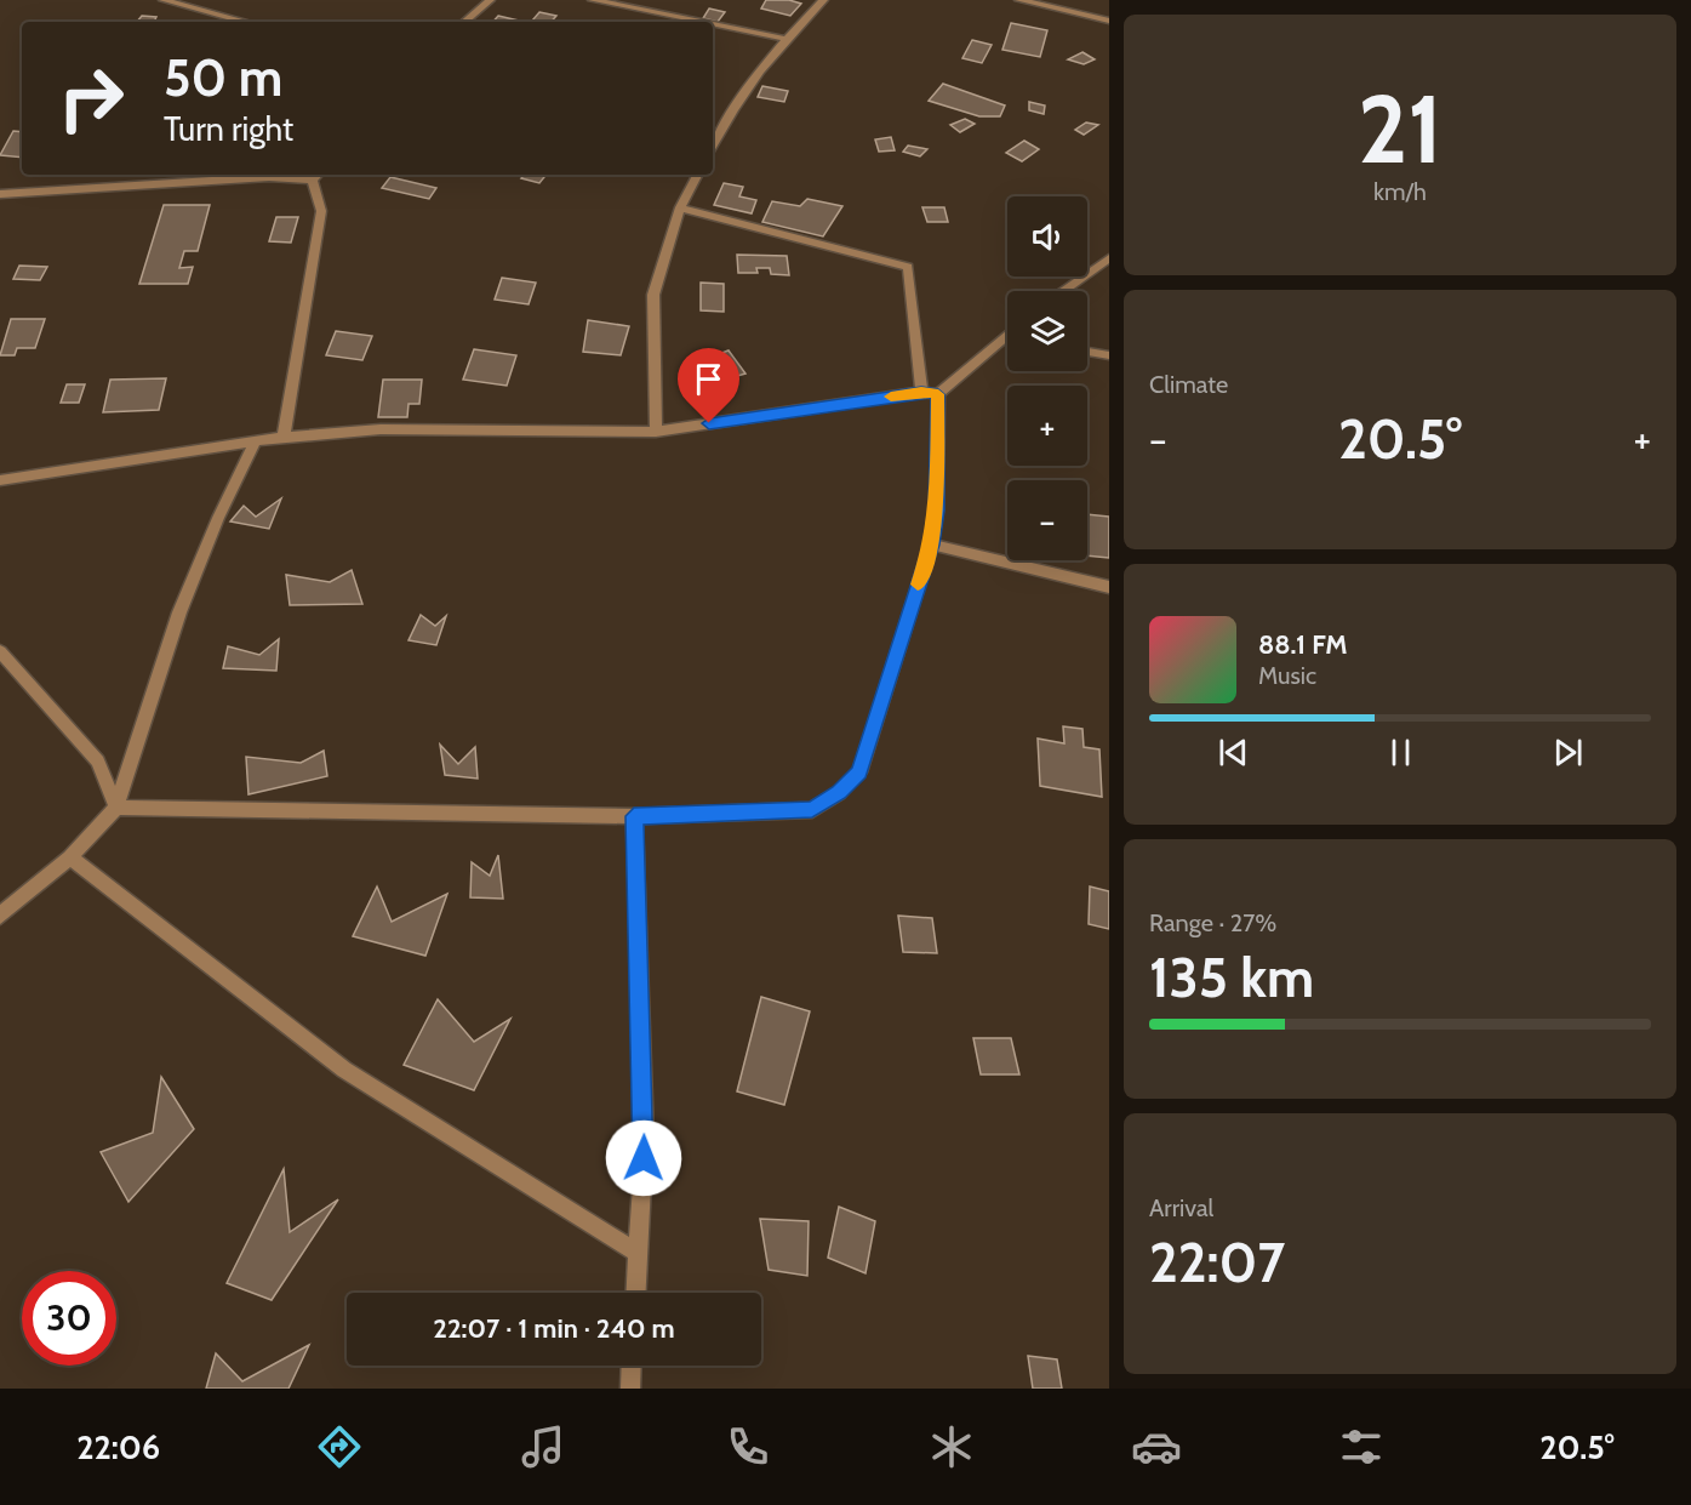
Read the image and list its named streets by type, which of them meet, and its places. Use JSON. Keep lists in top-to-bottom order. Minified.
{"page":{"tile":[["21","km/h"],"Climate",["Range · 27%","135 km"],["Arrival","22:07"]],"turn":["50 m","Turn right"],"map_buttons":["+","−"],"heat":["−","20.5°","+"],"song":["88.1 FM","Music"],"limit":"30","trip":"22:07 · 1 min · 240 m","tabs":["22:06","20.5°"]}}
